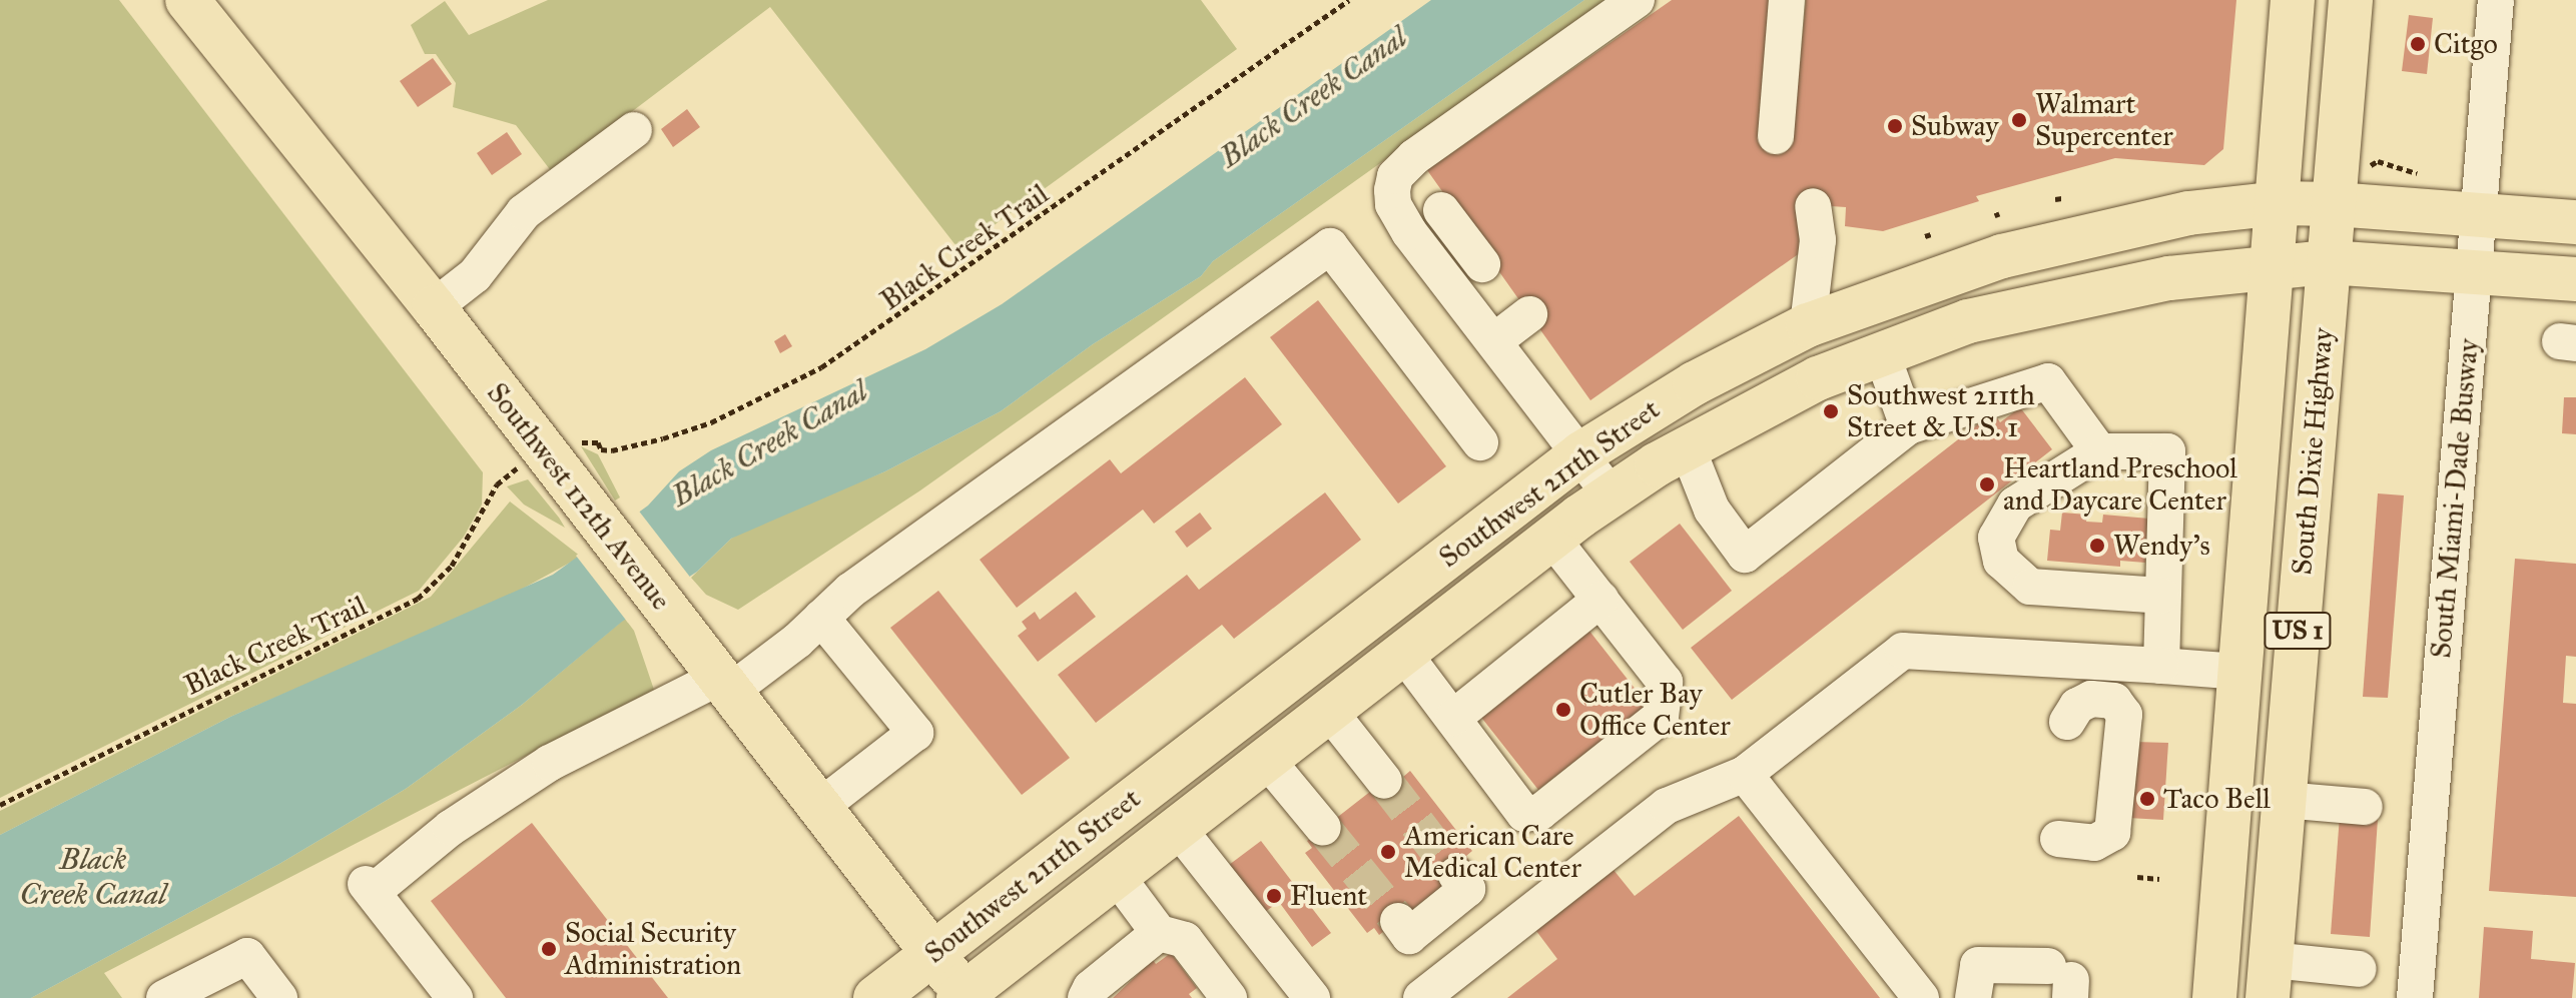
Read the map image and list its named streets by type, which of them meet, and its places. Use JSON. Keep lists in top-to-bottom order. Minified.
{"streets":{"main road":["South Dixie Highway","Southwest 211th Street","Southwest 112th Avenue","US 1"],"lane":["South Miami-Dade Busway"],"path":["Black Creek Trail"]},"crossings":[["South Dixie Highway","Southwest 211th Street"],["Southwest 211th Street","Southwest 112th Avenue"],["Southwest 211th Street","South Miami-Dade Busway"]],"water":["Black Creek Canal"],"places":["Citgo","Walmart Supercenter","Subway","Southwest 211th Street & U.S. 1","Heartland Preschool and Daycare Center","Wendy's","Cutler Bay Office Center","Taco Bell","American Care Medical Center","Fluent","Social Security Administration"]}
